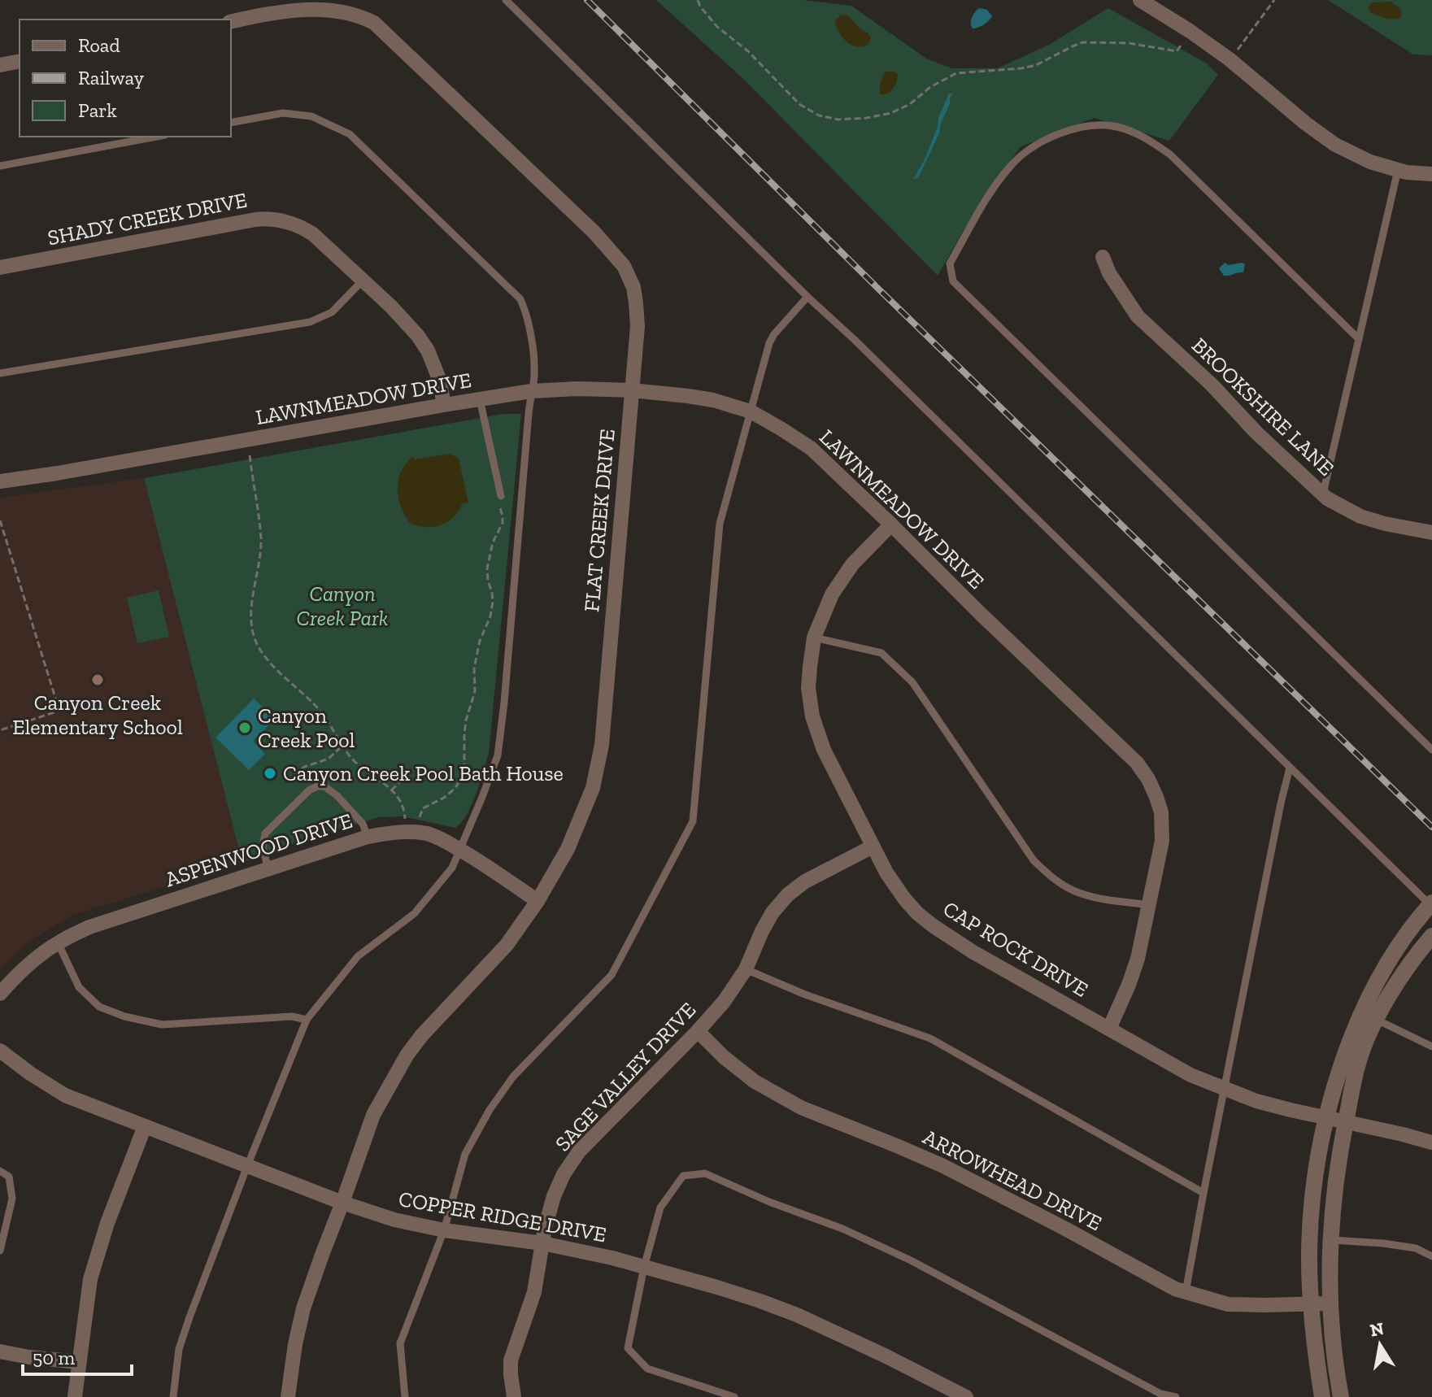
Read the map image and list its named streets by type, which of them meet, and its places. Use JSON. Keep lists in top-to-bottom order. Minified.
{"streets":{"street":["SHADY CREEK DRIVE","LAWNMEADOW DRIVE","BROOKSHIRE LANE","FLAT CREEK DRIVE","ASPENWOOD DRIVE","CAP ROCK DRIVE","SAGE VALLEY DRIVE","ARROWHEAD DRIVE","COPPER RIDGE DRIVE"]},"crossings":[["SHADY CREEK DRIVE","LAWNMEADOW DRIVE"],["LAWNMEADOW DRIVE","FLAT CREEK DRIVE"],["LAWNMEADOW DRIVE","CAP ROCK DRIVE"],["FLAT CREEK DRIVE","ASPENWOOD DRIVE"],["FLAT CREEK DRIVE","COPPER RIDGE DRIVE"],["CAP ROCK DRIVE","SAGE VALLEY DRIVE"],["SAGE VALLEY DRIVE","ARROWHEAD DRIVE"],["SAGE VALLEY DRIVE","COPPER RIDGE DRIVE"]],"parks":["Canyon Creek Park"],"places":["Canyon Creek Elementary School","Canyon Creek Pool","Canyon Creek Pool Bath House"],"legend":["Road","Railway","Park"],"scale_bar":"50 m","north":"top"}
